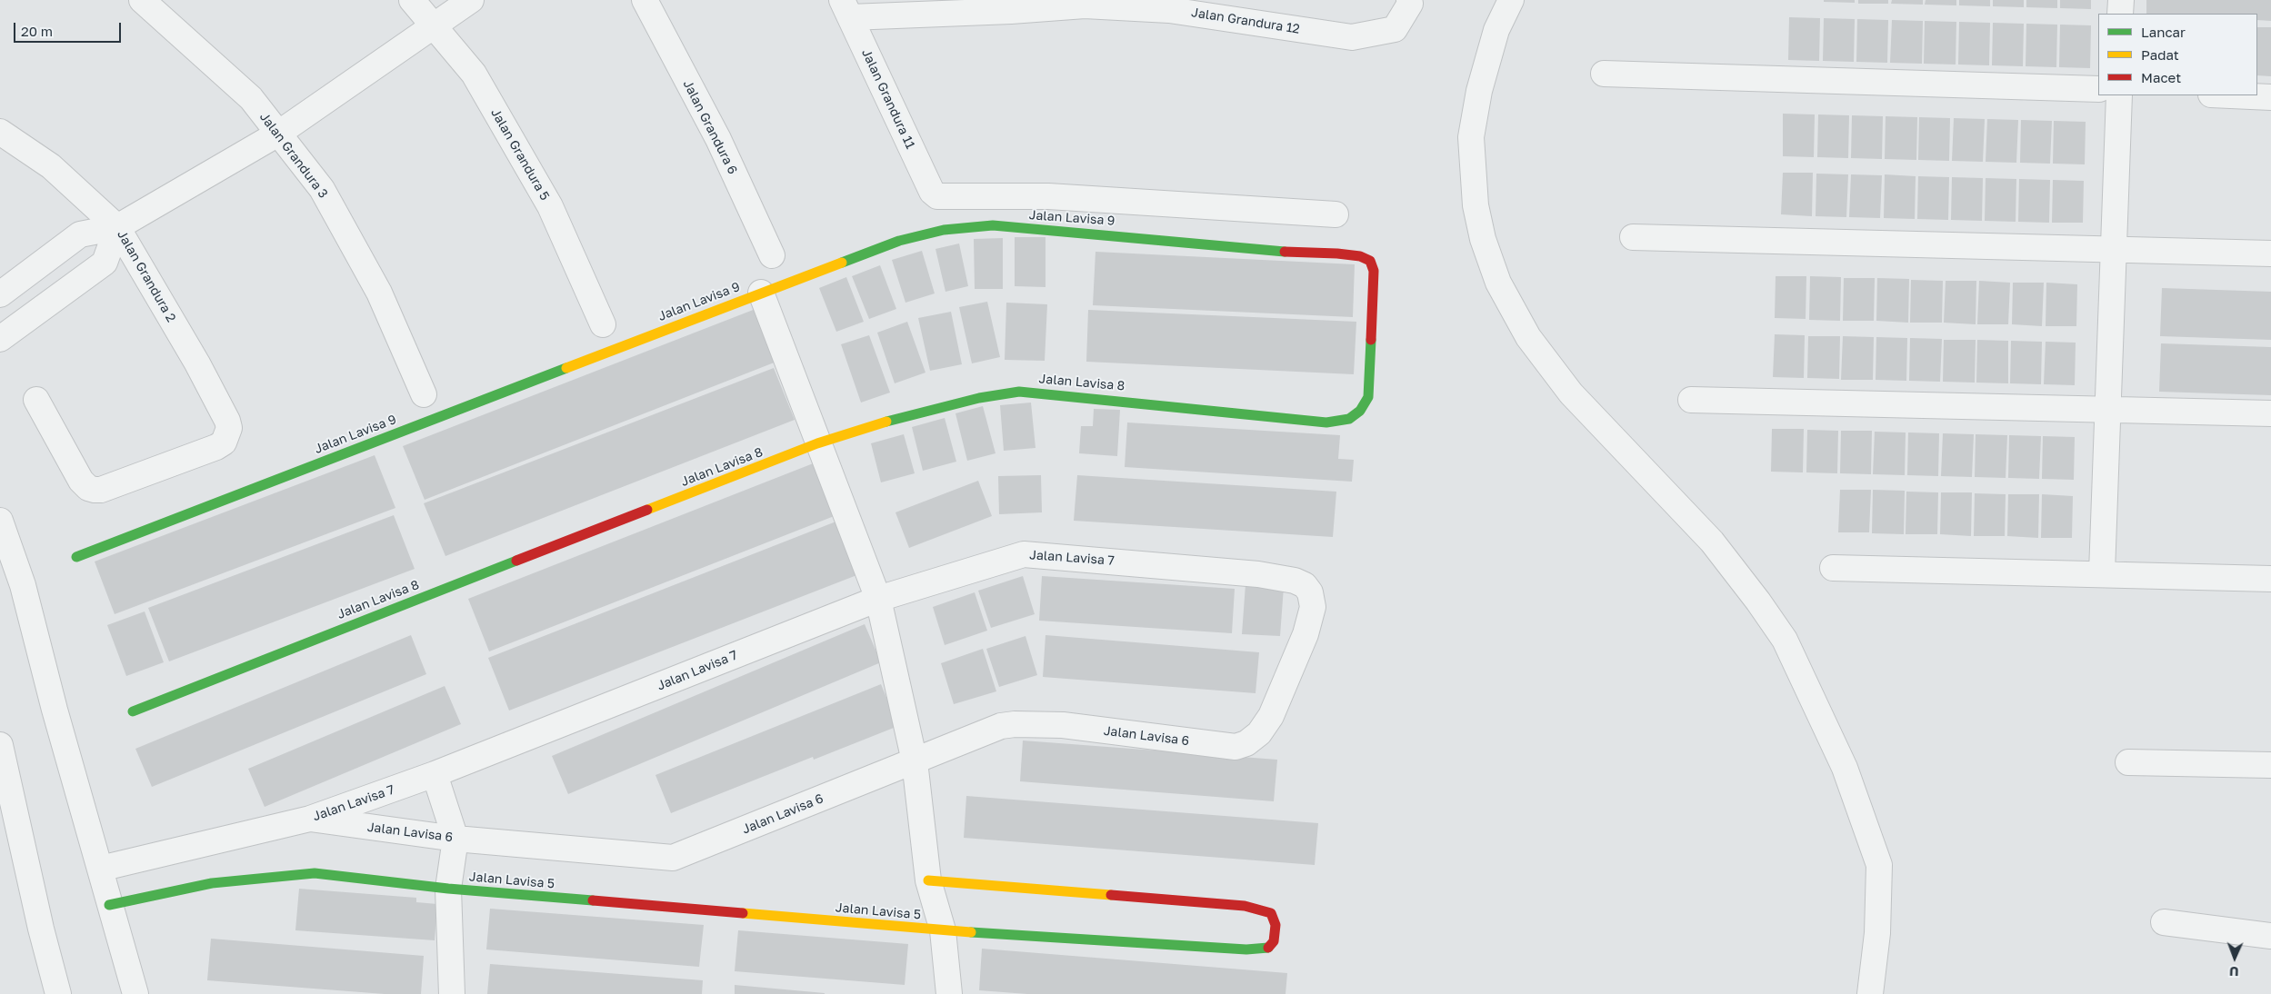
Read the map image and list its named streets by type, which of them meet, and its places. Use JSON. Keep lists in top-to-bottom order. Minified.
{"streets":{"street":["Jalan Grandura 12","Jalan Grandura 11","Jalan Grandura 6","Jalan Grandura 5","Jalan Grandura 3","Jalan Lavisa 9","Jalan Grandura 2","Jalan Lavisa 8","Jalan Lavisa 7","Jalan Lavisa 6","Jalan Lavisa 5"]},"crossings":[["Jalan Grandura 12","Jalan Grandura 11"],["Jalan Lavisa 9","Jalan Lavisa 8"],["Jalan Lavisa 7","Jalan Lavisa 6"]],"legend":["Lancar","Padat","Macet"],"scale_bar":"20 m","north":"bottom"}
